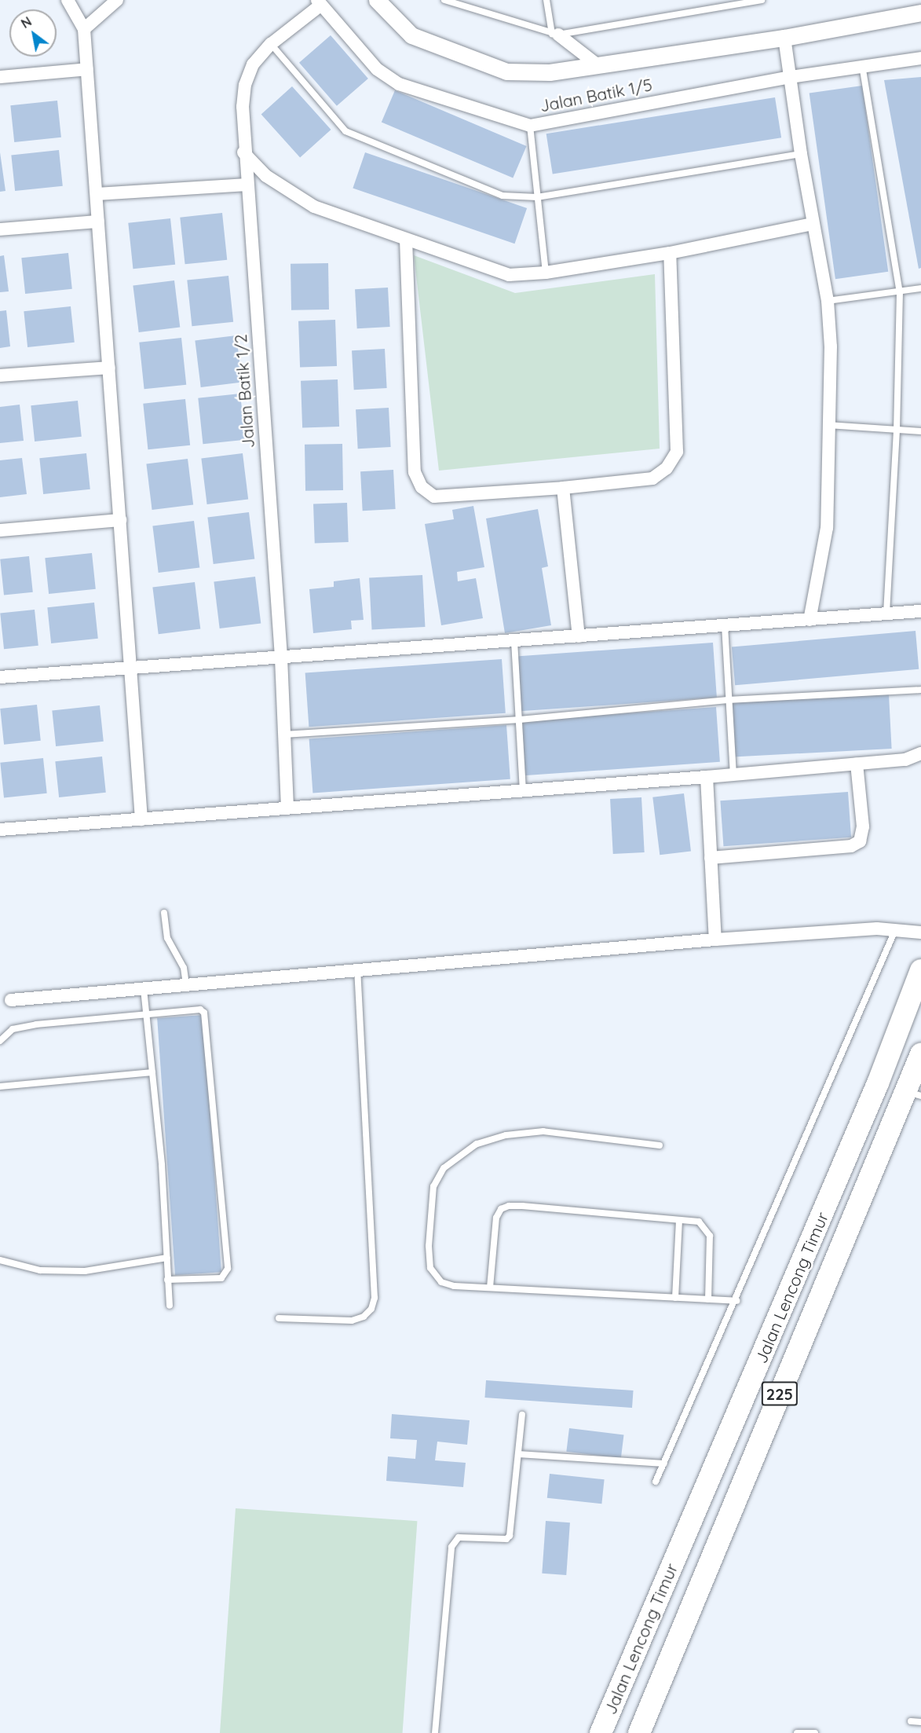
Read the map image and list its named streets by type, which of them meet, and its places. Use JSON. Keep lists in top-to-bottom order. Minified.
{"streets":{"highway":["Jalan Lencong Timur","225"],"street":["Jalan Batik 1/5","Jalan Batik 1/2"]},"crossings":[["Jalan Batik 1/5","Jalan Batik 1/2"]],"north":"top left"}
